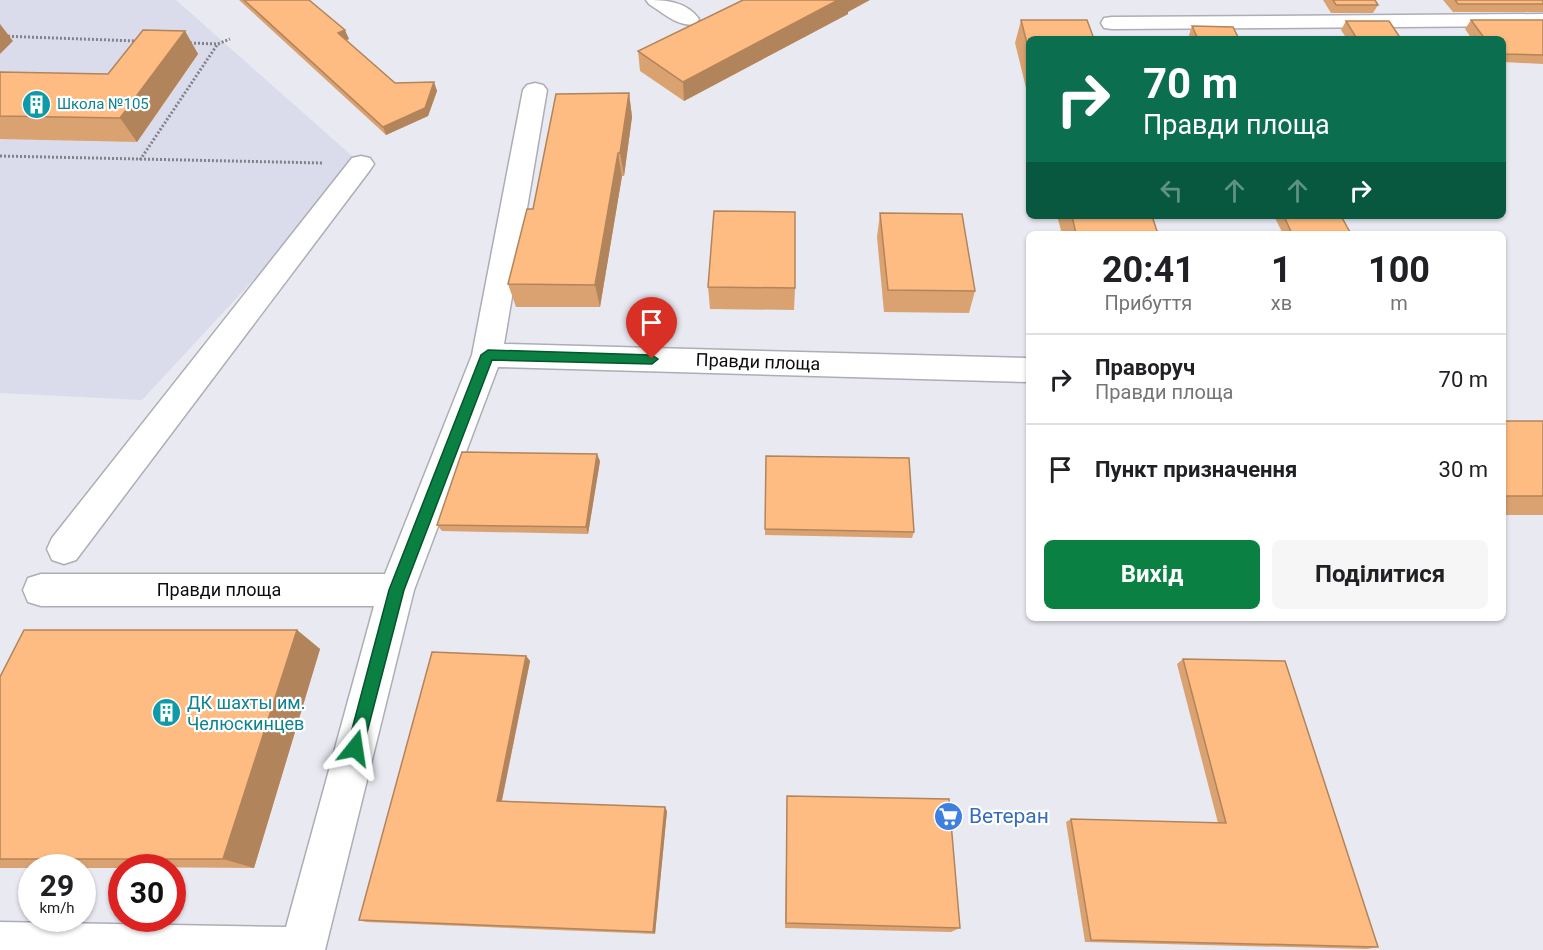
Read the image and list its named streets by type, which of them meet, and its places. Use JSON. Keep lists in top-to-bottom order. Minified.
{"streets":{"street":["Правди площа"]},"places":{"building":["Школа №105","ДК шахты им. Челюскинцев"],"supermarket":["Ветеран"]},"page":{"turn":["70 m","Правди площа"],"eta":["20:41","Прибуття","1","хв","100","m"],"list":[{"name":"Праворуч","note":"Правди площа","value":"70 m"},{"name":"Пункт призначення","value":"30 m"}],"buttons":["Вихід","Поділитися"],"speed":"29 km/h","limit":"30"}}
